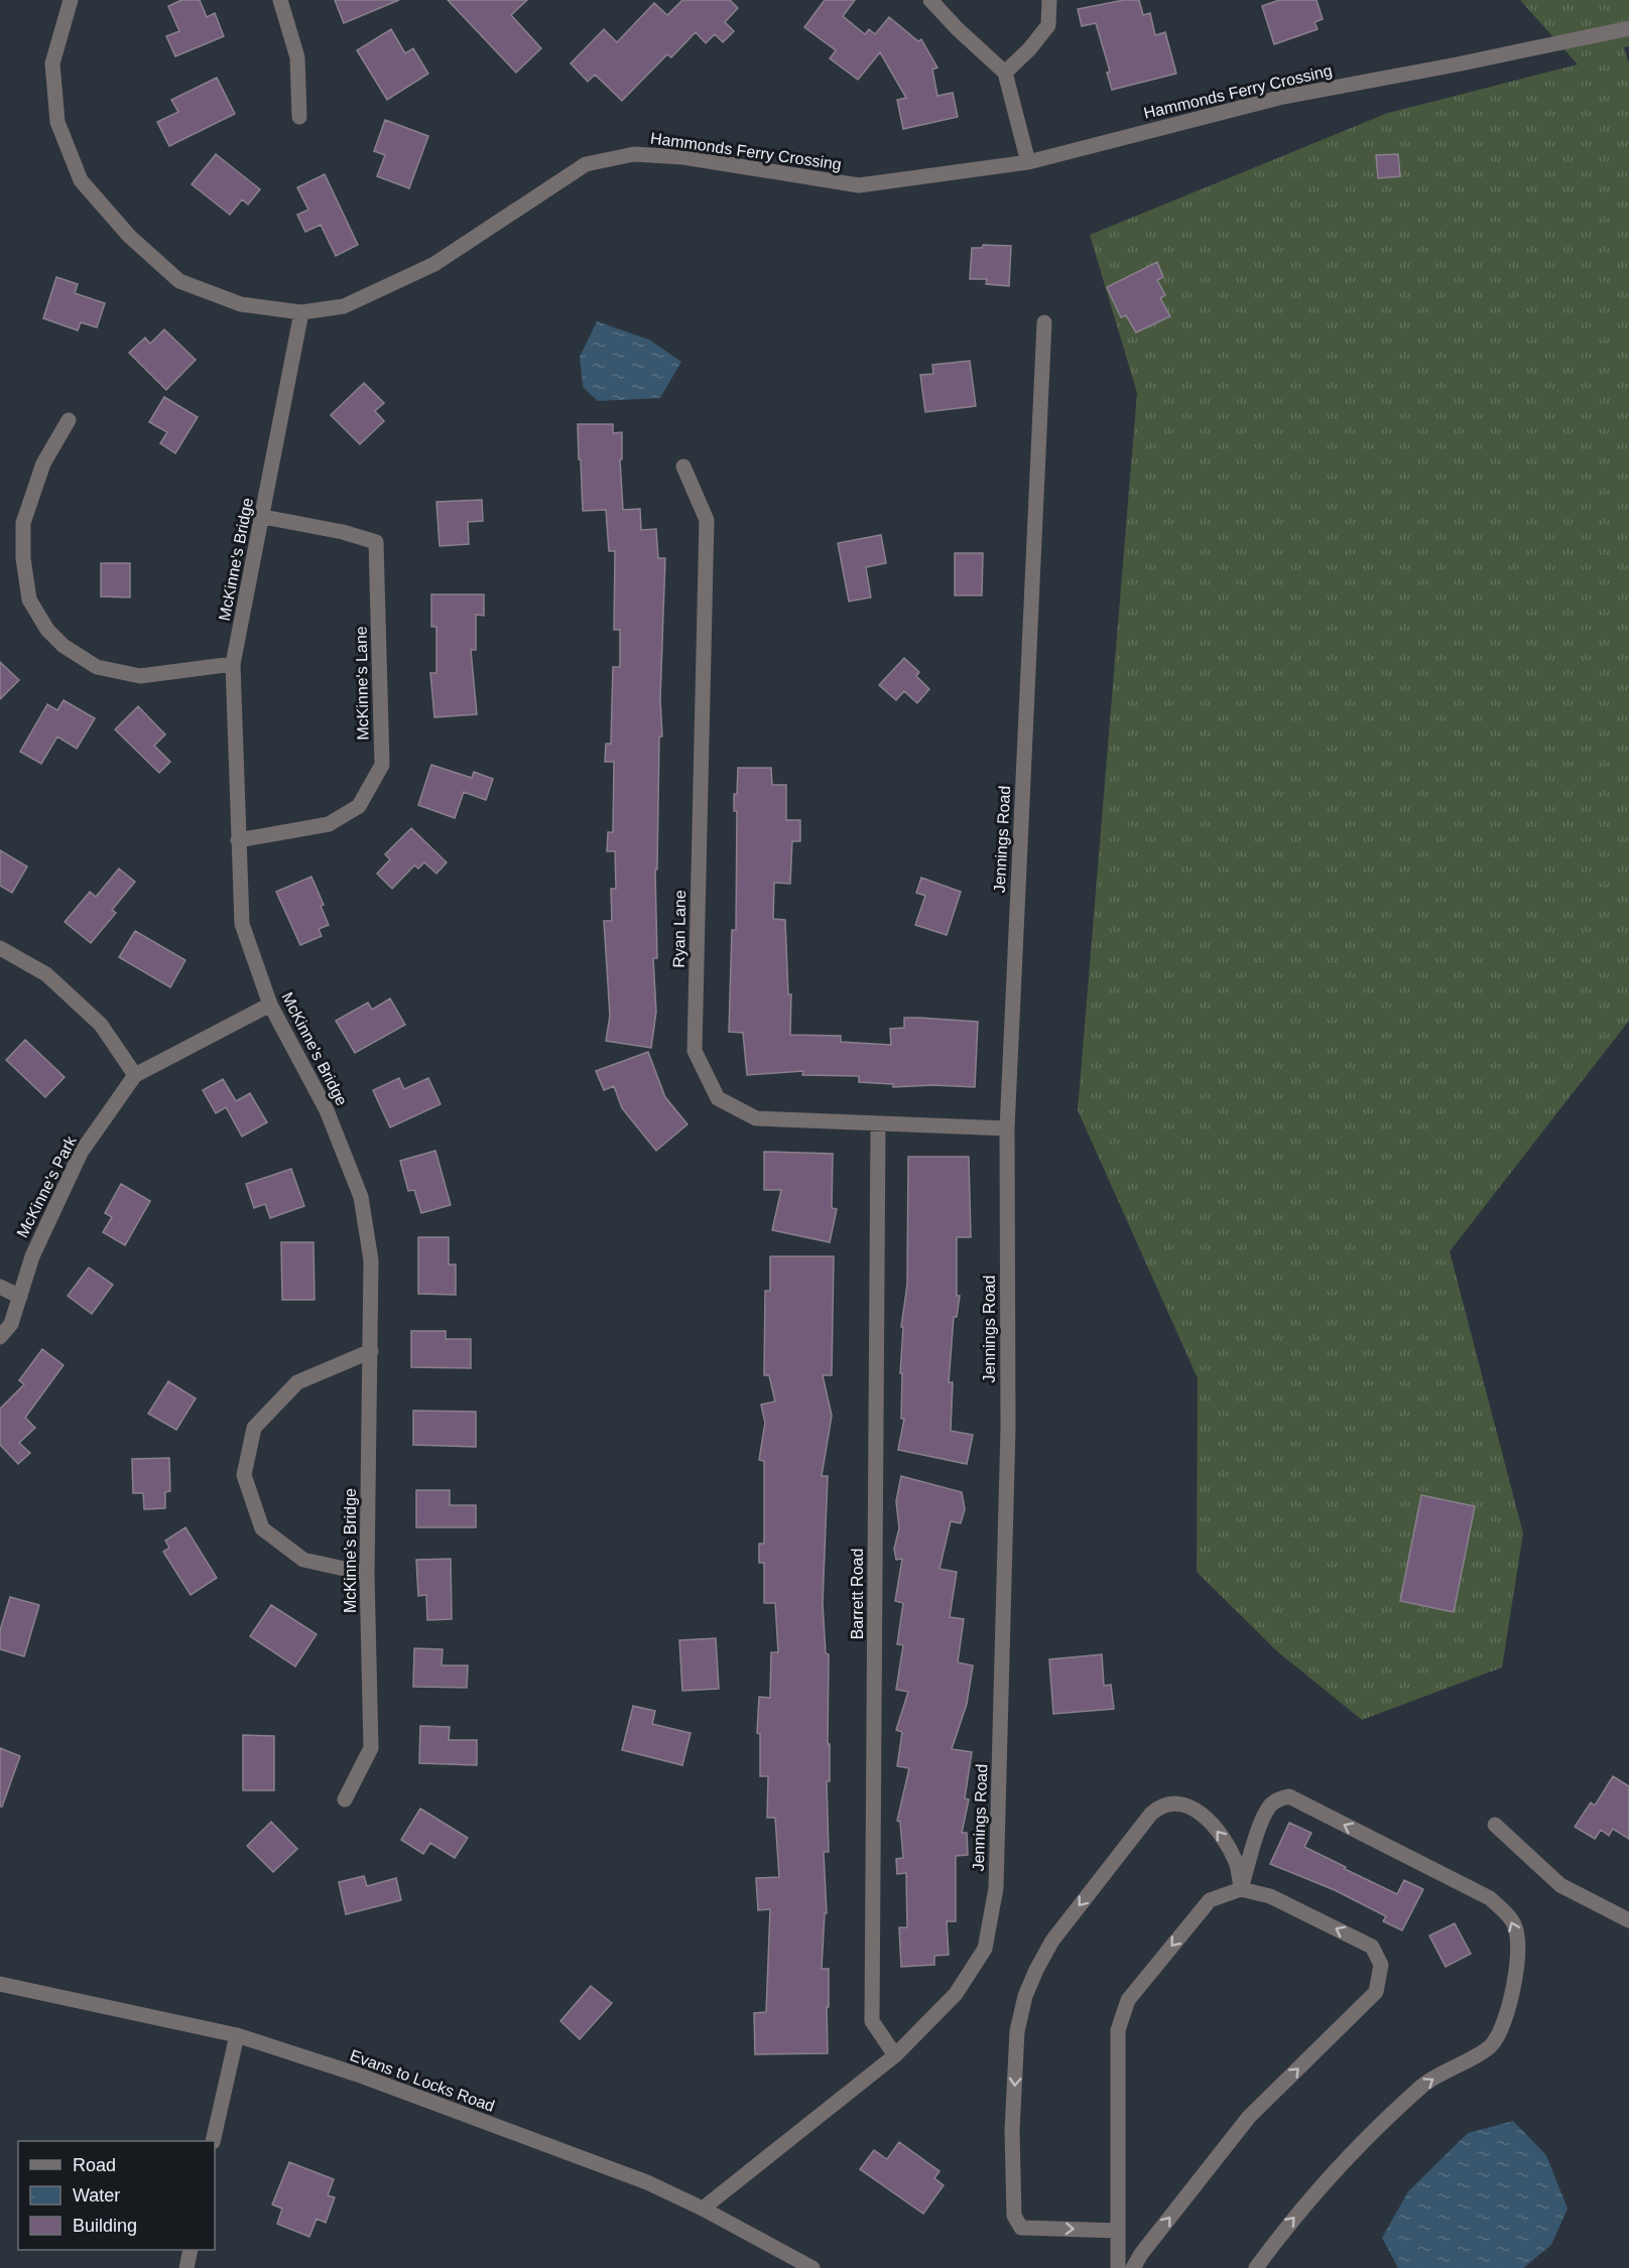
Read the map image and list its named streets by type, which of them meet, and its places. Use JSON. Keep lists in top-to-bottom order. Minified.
{"streets":{"street":["Hammonds Ferry Crossing","McKinne's Bridge","McKinne's Lane","Jennings Road","Ryan Lane","McKinne's Park","Barrett Road","Evans to Locks Road"]},"crossings":[["Hammonds Ferry Crossing","McKinne's Bridge"],["McKinne's Bridge","McKinne's Lane"],["McKinne's Bridge","McKinne's Park"],["Jennings Road","Ryan Lane"],["Jennings Road","Barrett Road"],["Jennings Road","Evans to Locks Road"],["Ryan Lane","Barrett Road"]],"legend":["Road","Water","Building"]}
